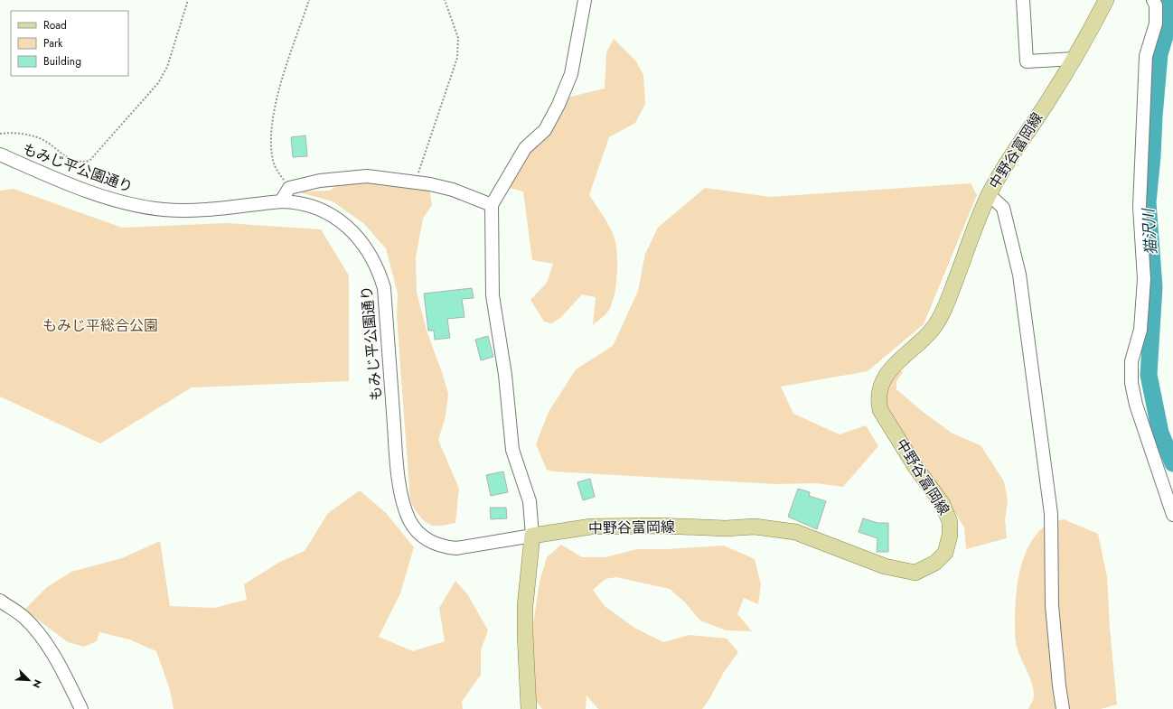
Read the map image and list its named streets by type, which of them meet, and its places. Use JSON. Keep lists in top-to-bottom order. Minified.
{"streets":{"main road":["中野谷富岡線"],"street":["もみじ平公園通り"]},"crossings":[["中野谷富岡線","もみじ平公園通り"]],"water":["猫沢川"],"parks":["もみじ平総合公園"],"legend":["Road","Park","Building"],"north":"bottom right"}
